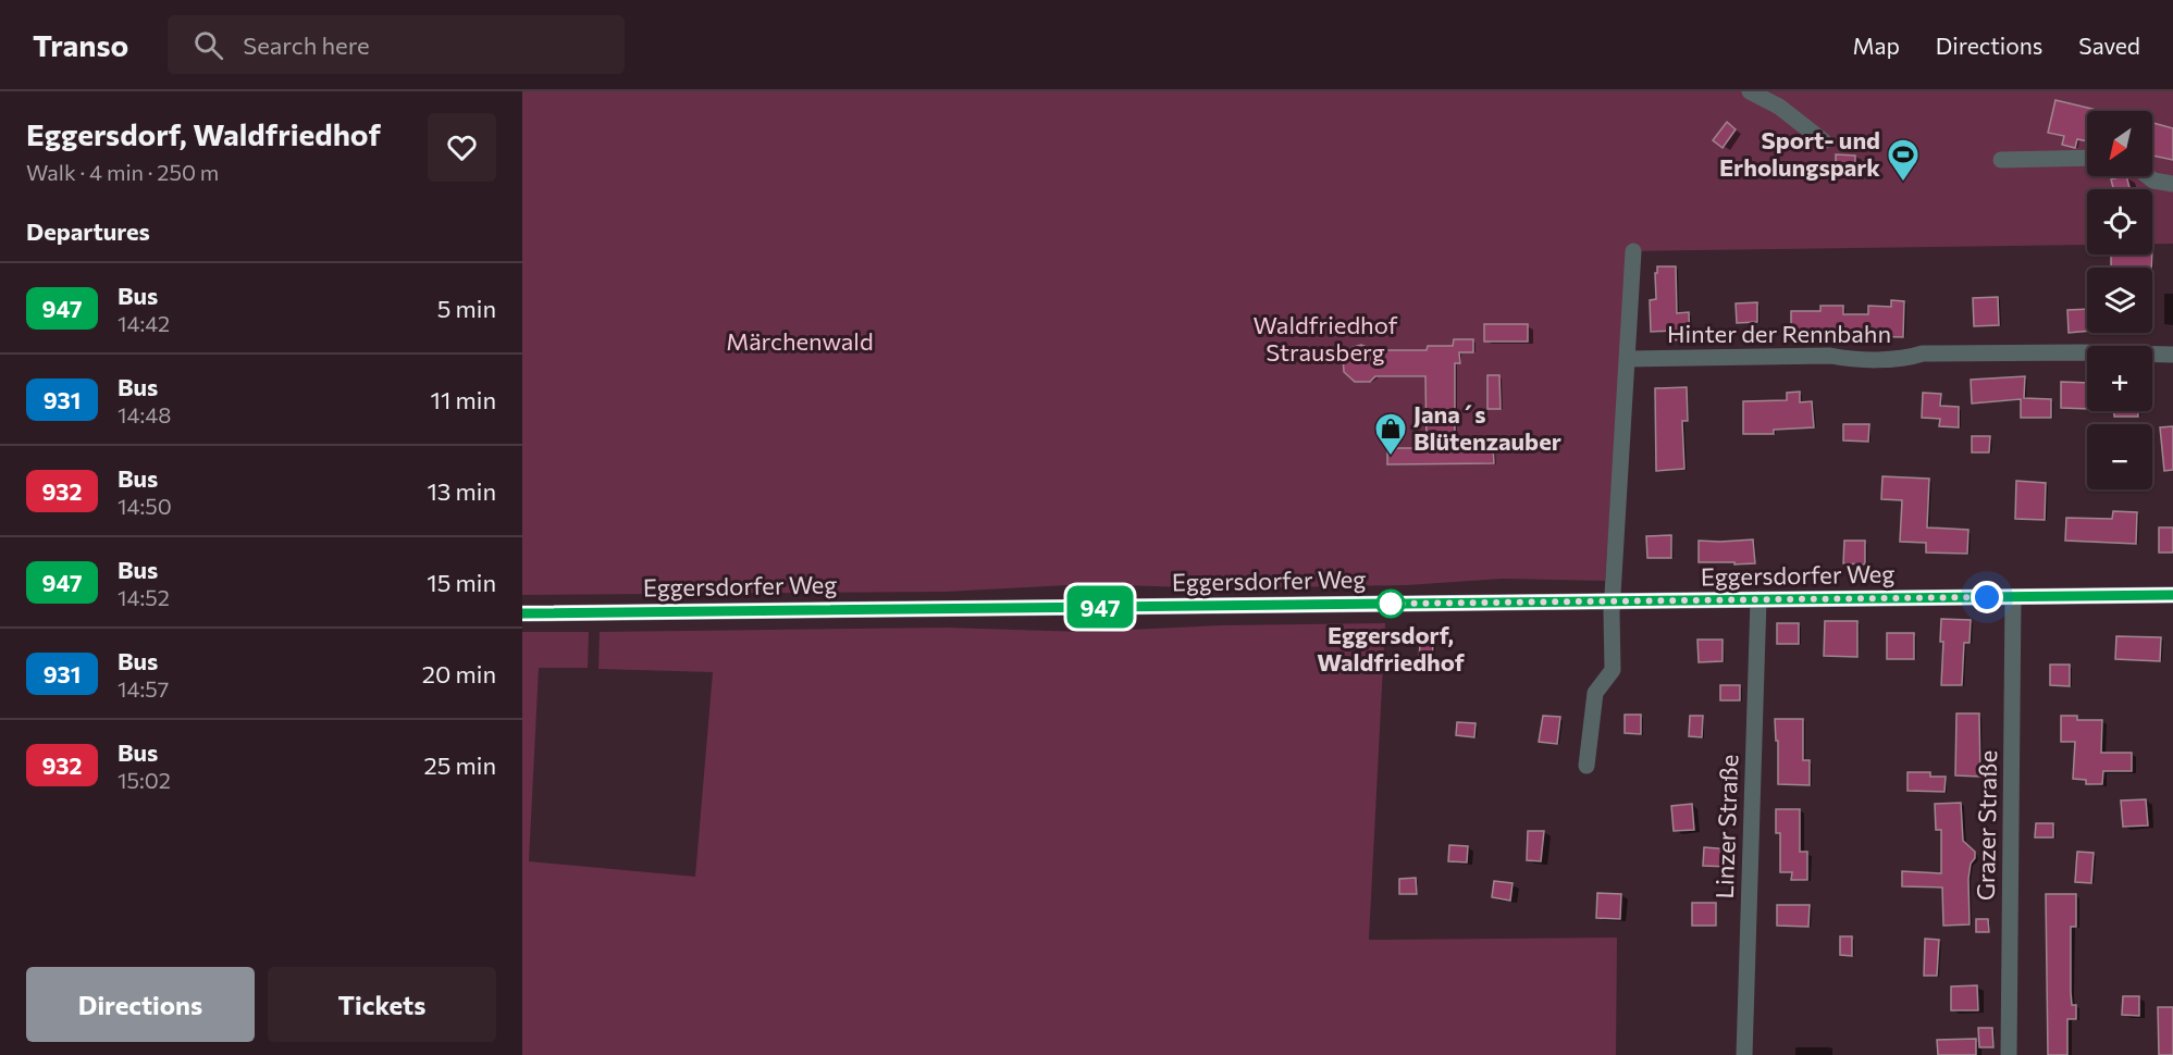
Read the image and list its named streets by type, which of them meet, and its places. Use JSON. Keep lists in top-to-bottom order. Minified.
{"streets":{"main road":["Eggersdorfer Weg"],"street":["Hinter der Rennbahn","Grazer Straße","Linzer Straße"]},"crossings":[["Eggersdorfer Weg","Grazer Straße"],["Eggersdorfer Weg","Linzer Straße"]],"parks":["Waldfriedhof Strausberg","Märchenwald"],"places":{"sports":["Sport- und Erholungspark"],"shop":["Jana´s Blütenzauber"],"other":["Eggersdorf, Waldfriedhof"]},"lines":["bus line 947"],"north":"bottom left","page":{"header":"Transo","search":"Search here","nav":["Map","Directions","Saved"],"heading":[["Eggersdorf, Waldfriedhof","Walk · 4 min · 250 m"],"Departures"],"on_map":"947","map_buttons":["+","−"],"list":[{"mark":"947","name":"Bus","note":"14:42","value":"5 min"},{"mark":"931","name":"Bus","note":"14:48","value":"11 min"},{"mark":"932","name":"Bus","note":"14:50","value":"13 min"},{"mark":"947","name":"Bus","note":"14:52","value":"15 min"},{"mark":"931","name":"Bus","note":"14:57","value":"20 min"},{"mark":"932","name":"Bus","note":"15:02","value":"25 min"}],"buttons":["Directions","Tickets"]}}
